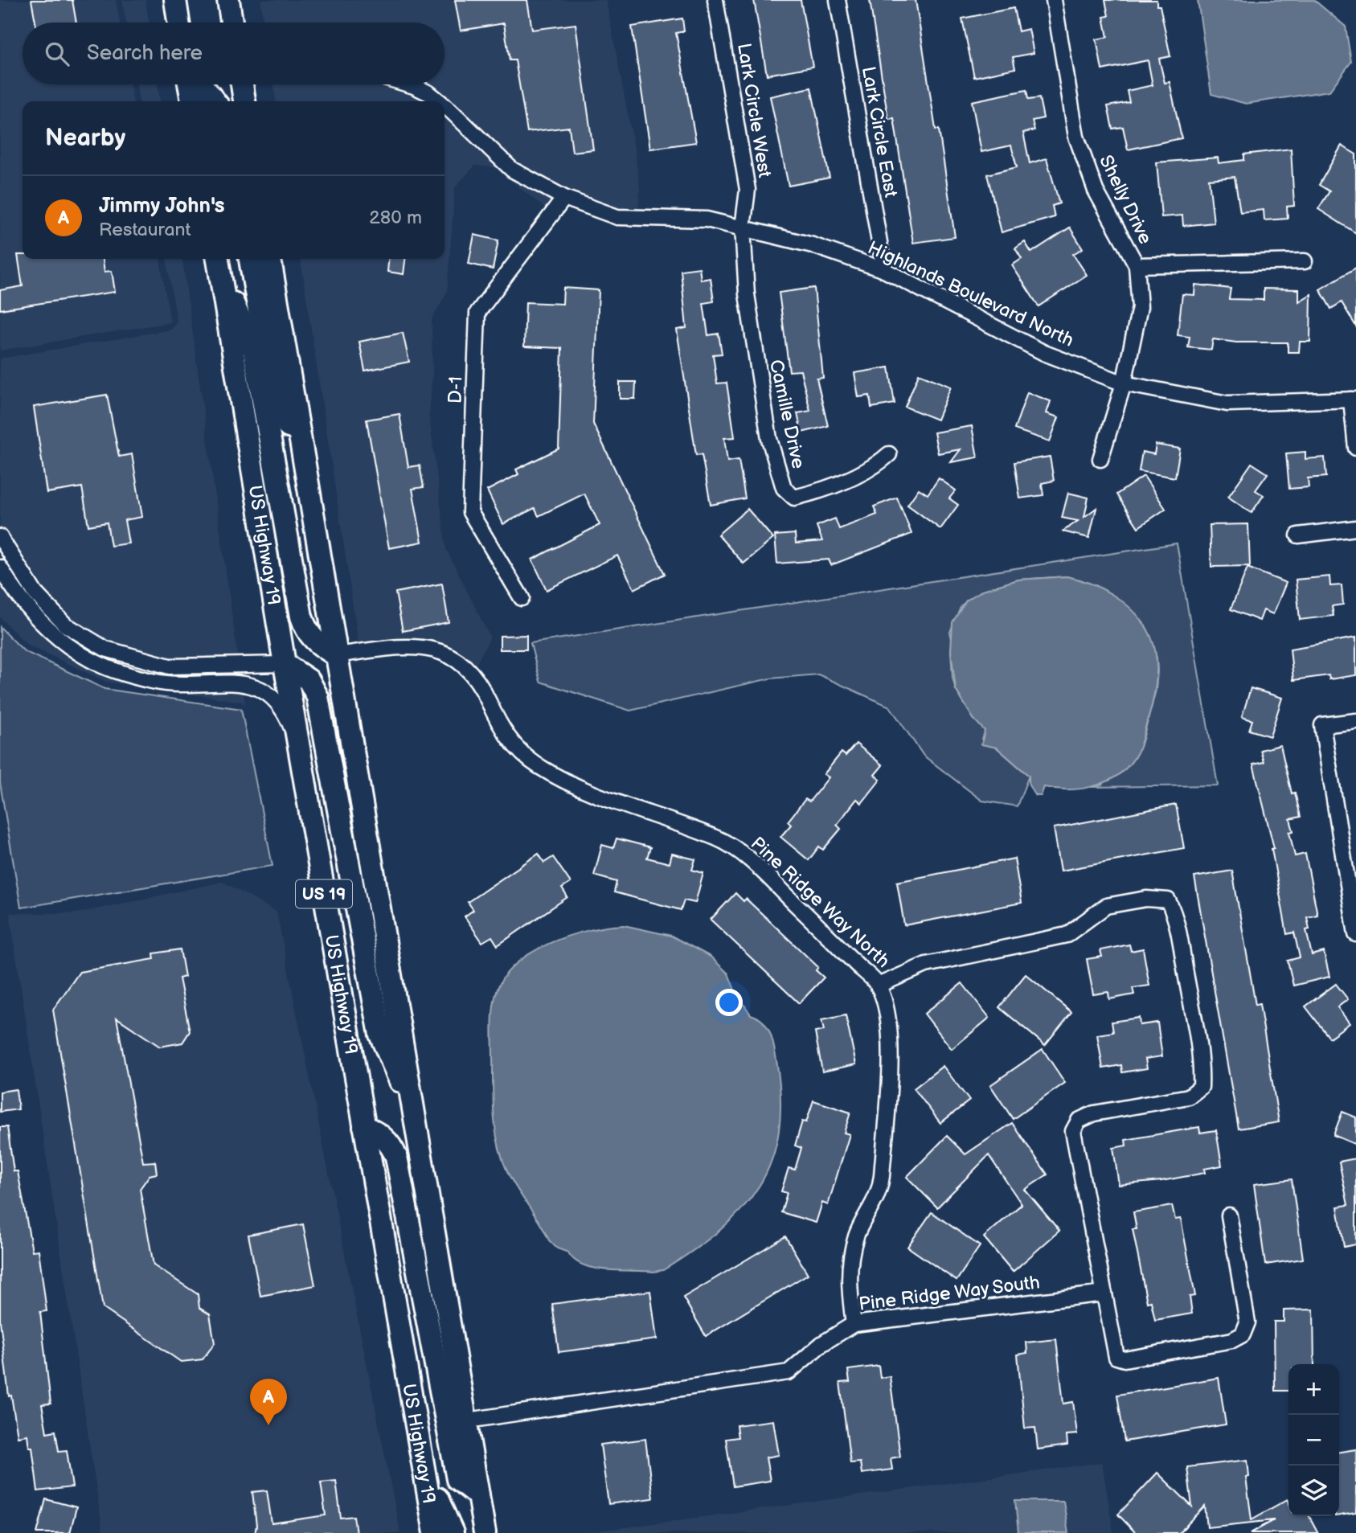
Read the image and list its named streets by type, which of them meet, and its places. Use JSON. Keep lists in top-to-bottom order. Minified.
{"streets":{"highway":["US Highway 19","US 19"],"street":["Lark Circle West","Lark Circle East","Shelly Drive","Highlands Boulevard North","D-1","Camille Drive","Pine Ridge Way North","Pine Ridge Way South"]},"crossings":[["Lark Circle West","Highlands Boulevard North"],["Lark Circle West","Camille Drive"],["Lark Circle East","Highlands Boulevard North"],["Shelly Drive","Highlands Boulevard North"],["Highlands Boulevard North","D-1"],["Highlands Boulevard North","Camille Drive"],["US 19","Pine Ridge Way North"],["US 19","Pine Ridge Way South"],["Pine Ridge Way North","Pine Ridge Way South"]],"page":{"search":"Search here","heading":"Nearby","list":[{"mark":"A","name":"Jimmy John's","note":"Restaurant","value":"280 m"}],"map_buttons":["+","−"],"pins":"A"}}
